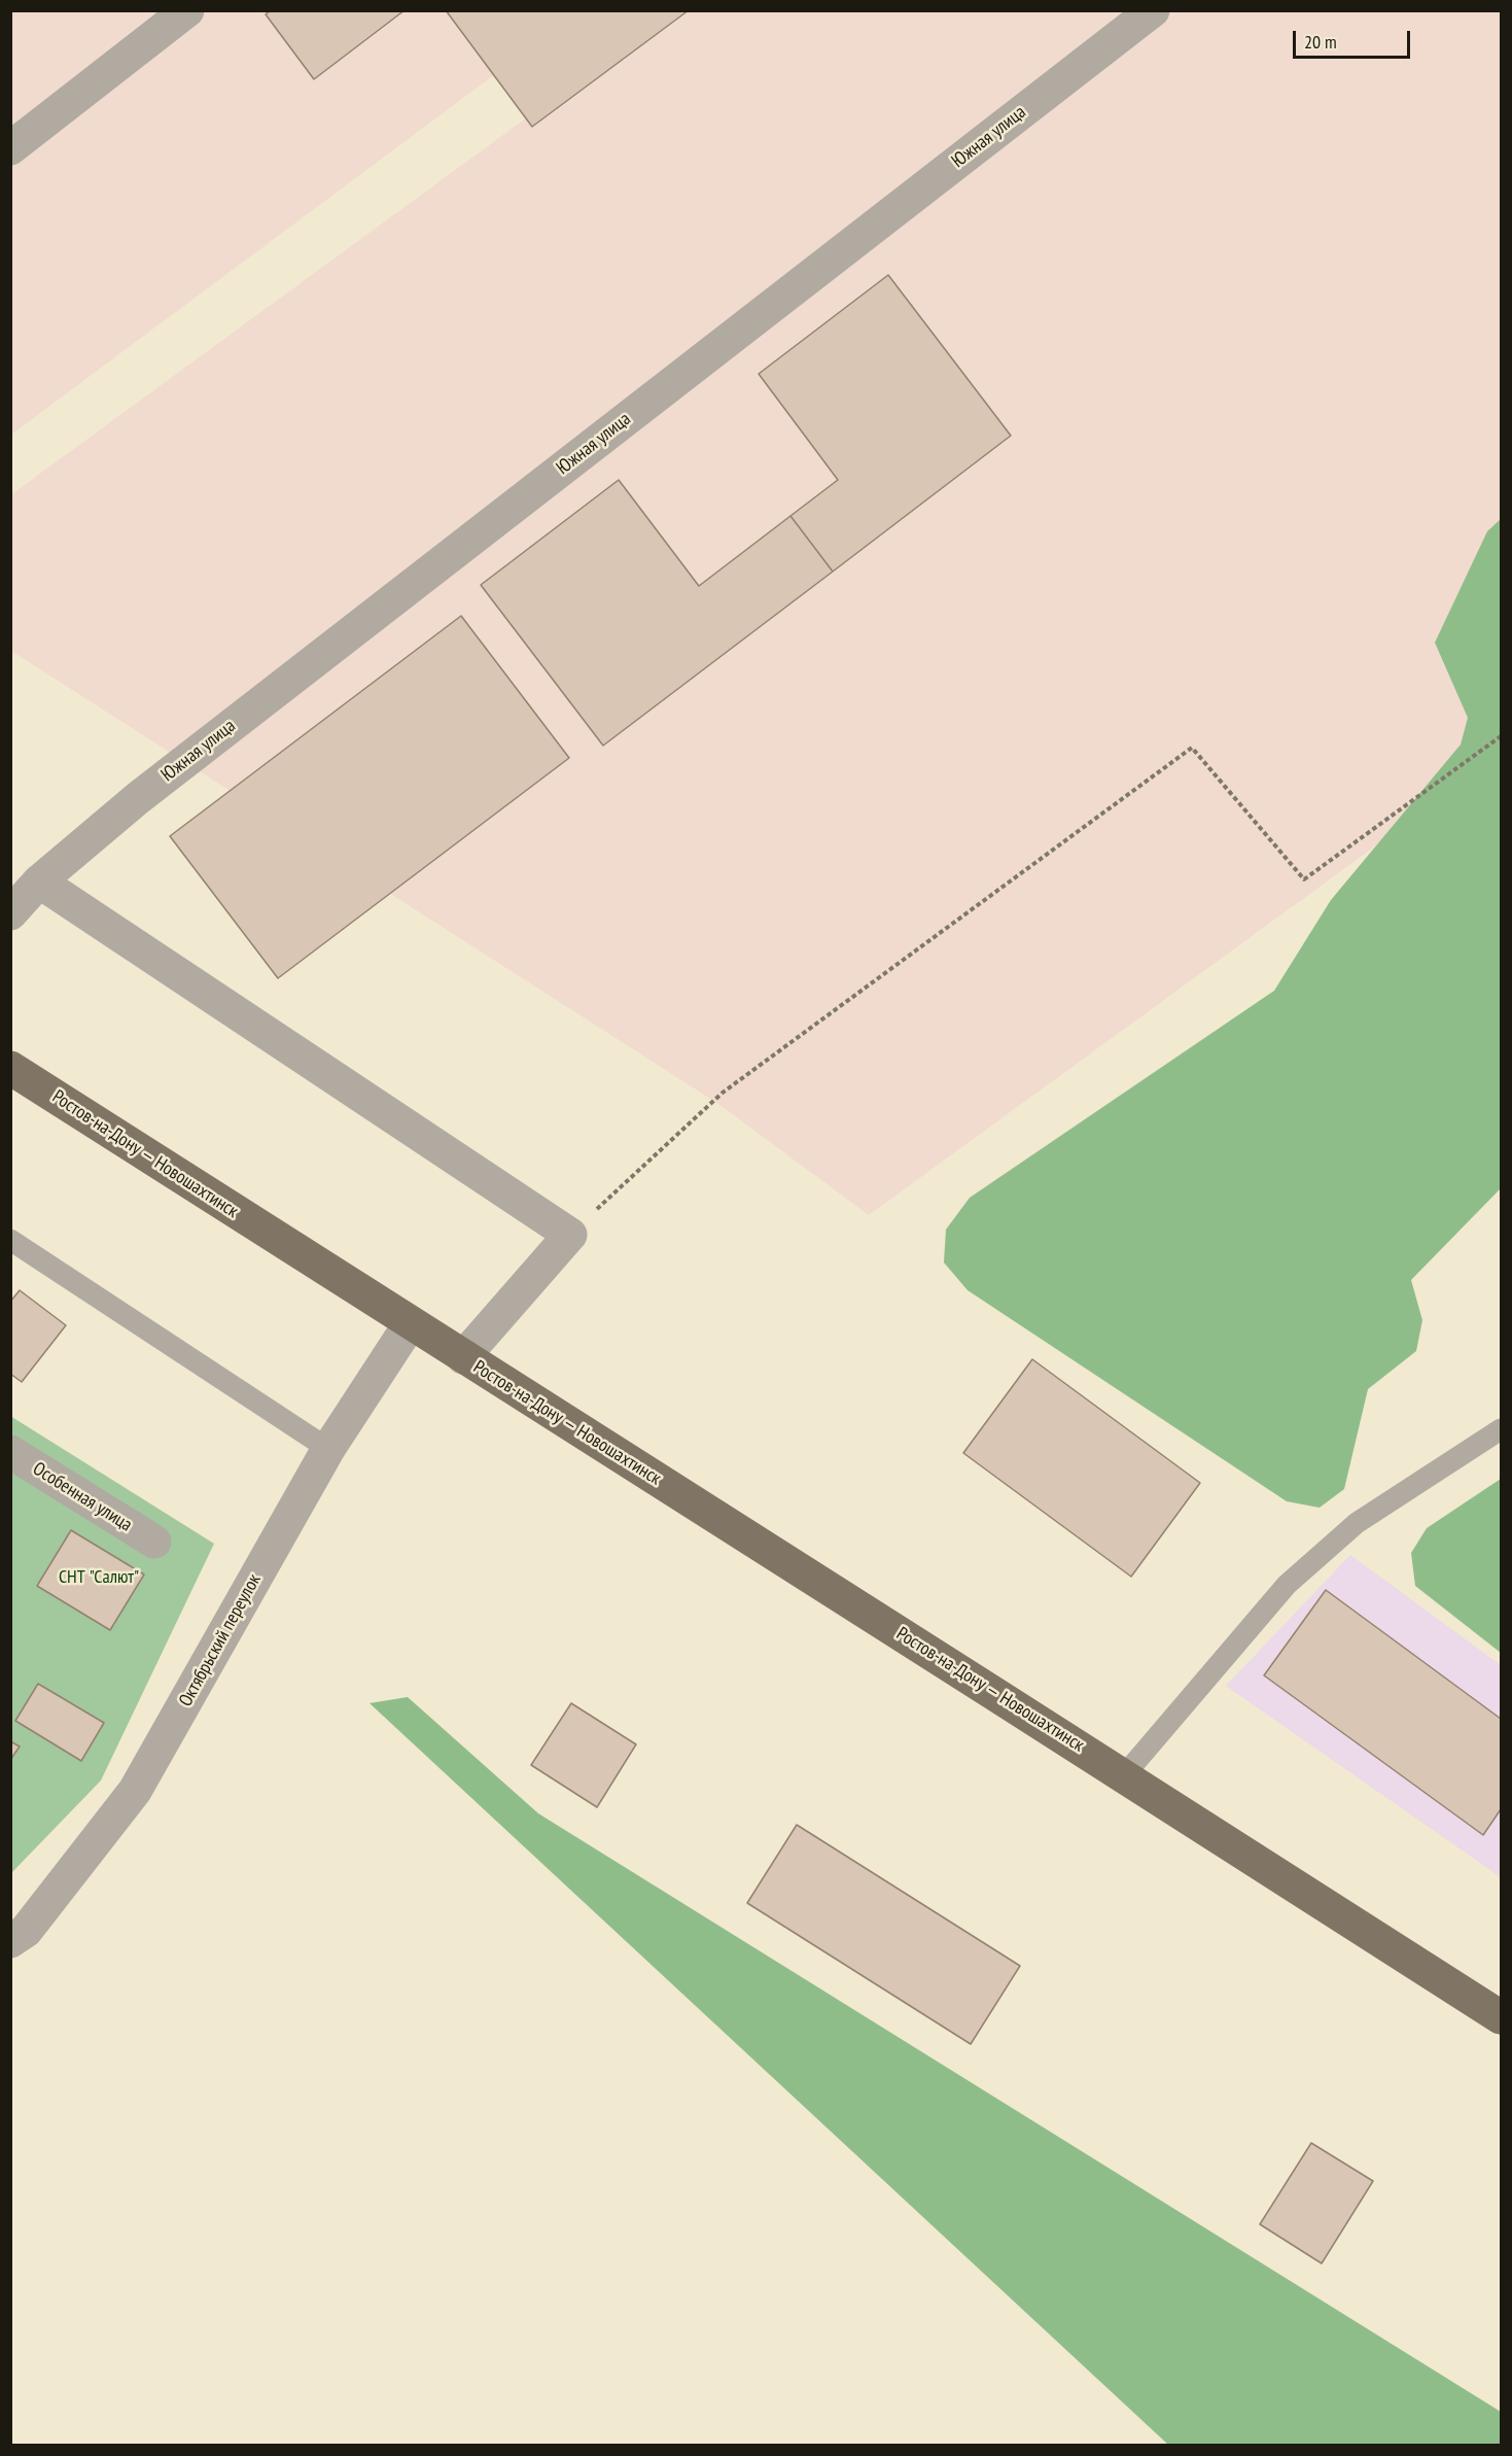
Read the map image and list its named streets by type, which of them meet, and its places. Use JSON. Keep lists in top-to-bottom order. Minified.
{"streets":{"main road":["Ростов-на-Дону — Новошахтинск"],"street":["Южная улица","Особенная улица","Октябрьский переулок"]},"crossings":[["Ростов-на-Дону — Новошахтинск","Октябрьский переулок"]],"parks":["СНТ \"Салют\""],"scale_bar":"20 m"}
